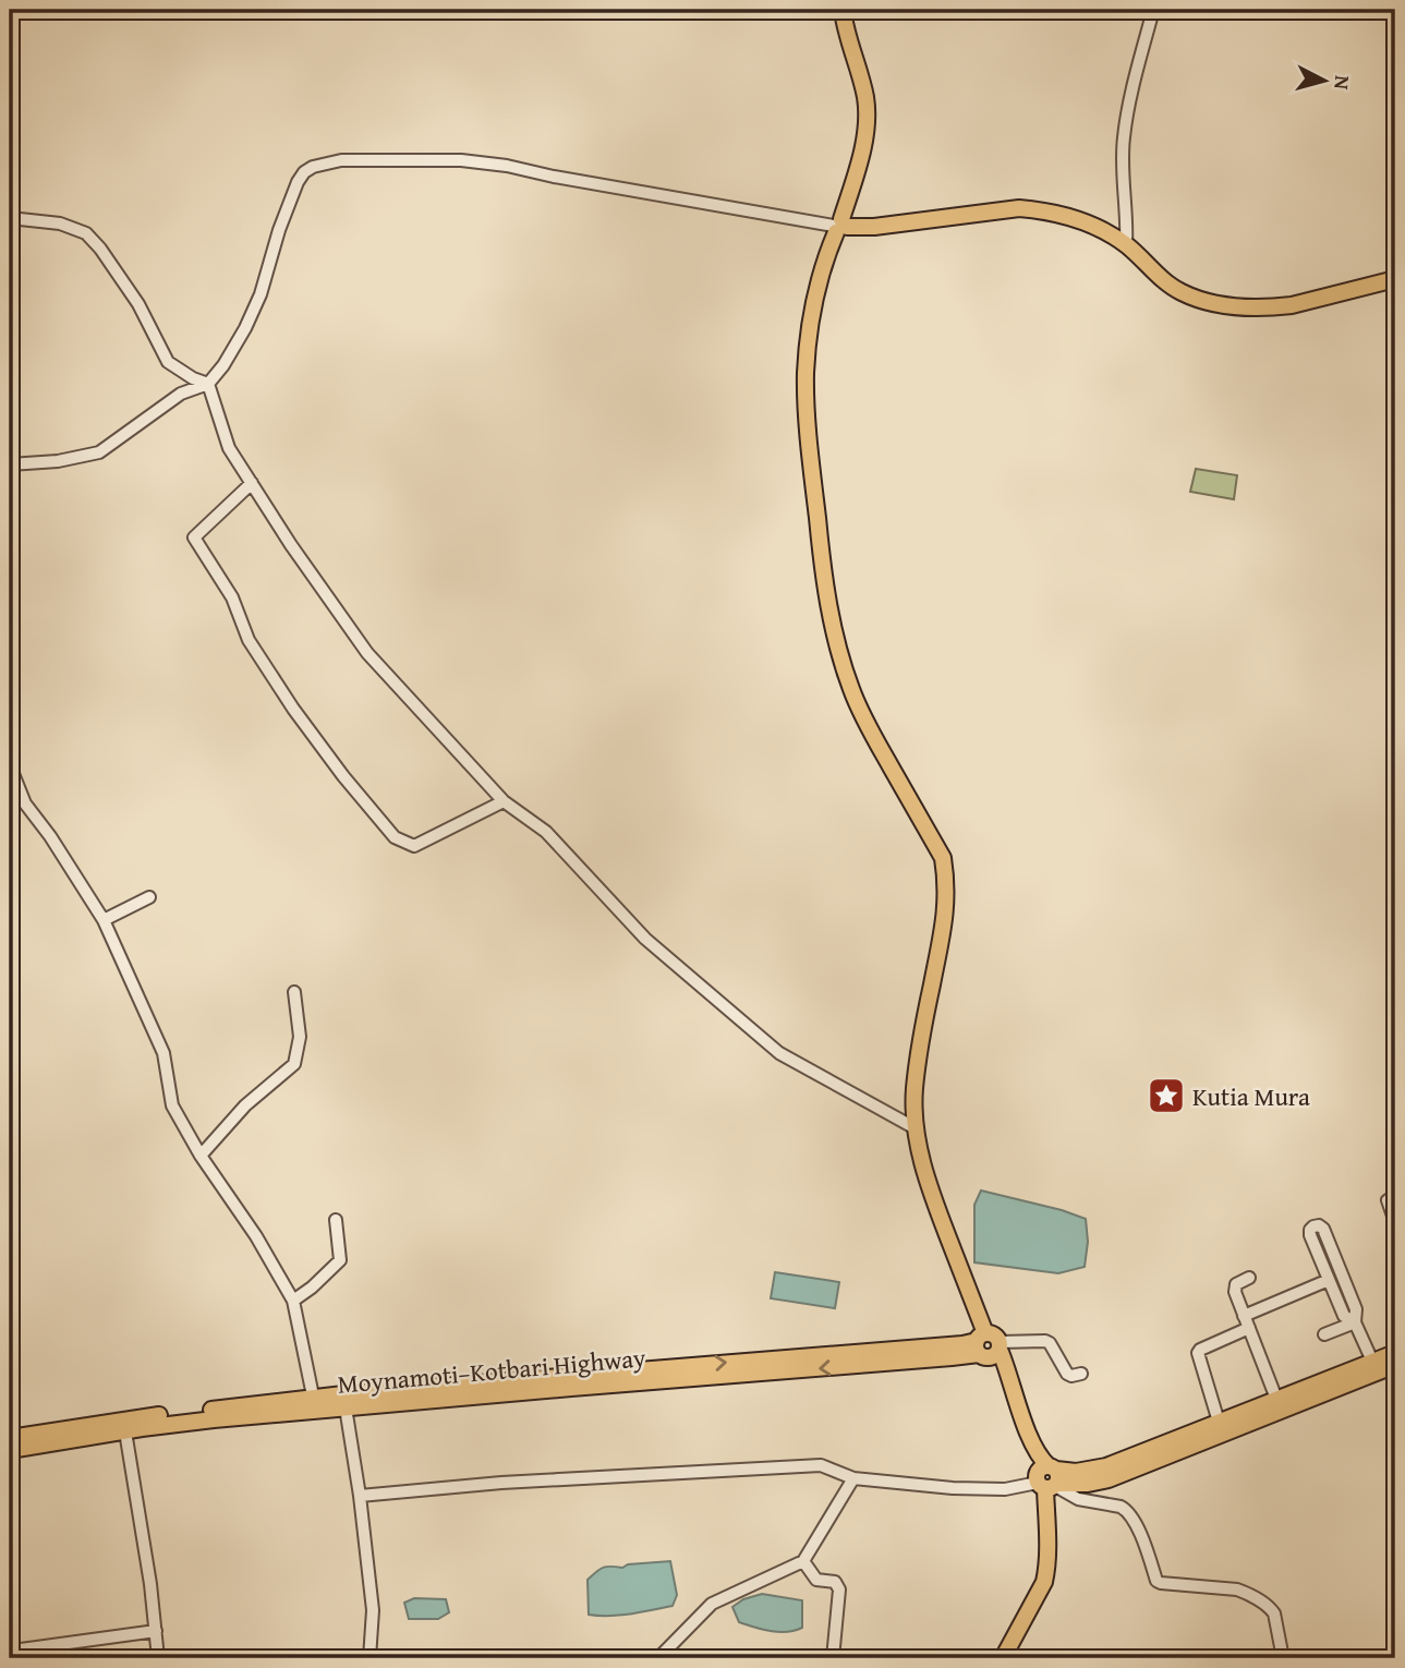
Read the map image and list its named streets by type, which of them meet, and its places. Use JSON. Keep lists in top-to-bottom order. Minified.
{"streets":{"main road":["Moynamoti–Kotbari Highway"]},"places":{"place":["Kutia Mura"]},"north":"right"}
